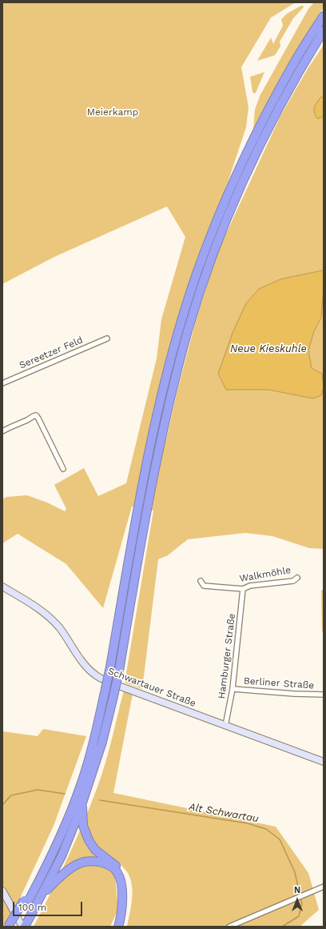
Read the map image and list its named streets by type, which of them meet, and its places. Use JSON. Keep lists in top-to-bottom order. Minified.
{"streets":{"street":["Sereetzer Feld","Walkmöhle","Hamburger Straße","Berliner Straße","Schwartauer Straße"]},"crossings":[["Walkmöhle","Hamburger Straße"],["Hamburger Straße","Berliner Straße"],["Hamburger Straße","Schwartauer Straße"]],"water":["Neue Kieskuhle","Alt Schwartau"],"parks":["Meierkamp"],"scale_bar":"100 m","north":"top"}
